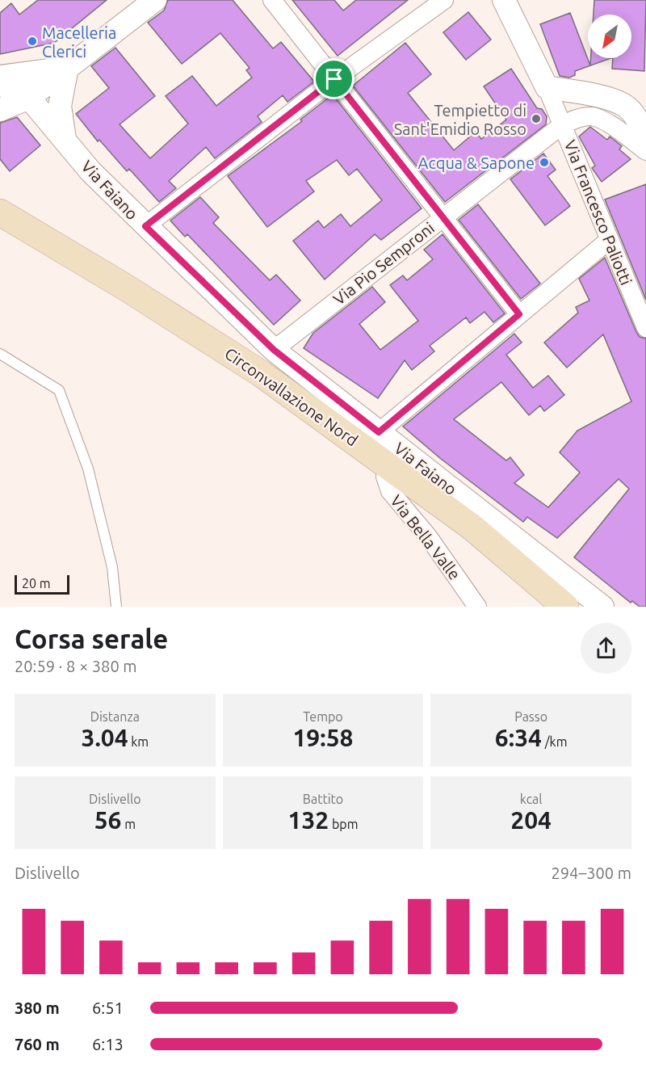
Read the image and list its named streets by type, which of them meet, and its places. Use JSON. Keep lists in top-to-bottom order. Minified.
{"streets":{"main road":["Circonvallazione Nord"],"street":["Via Faiano","Via Francesco Paliotti","Via Pio Semproni","Via Bella Valle"]},"crossings":[["Via Faiano","Via Pio Semproni"],["Via Francesco Paliotti","Via Pio Semproni"],["Circonvallazione Nord","Via Bella Valle"]],"places":["Macelleria Clerici","Tempietto di Sant'Emidio Rosso","Acqua & Sapone"],"scale_bar":"20 m","north":"bottom left","page":{"scale":"20 m","heading":["Corsa serale","20:59 · 8 × 380 m"],"stats":[["Distanza","3.04 km"],["Tempo","19:58"],["Passo","6:34 /km"],["Dislivello","56 m"],["Battito","132 bpm"],["kcal","204"]],"chart":["Dislivello","294–300 m"],"list":[{"name":"380 m","note":"6:51"},{"name":"760 m","note":"6:13"}]}}
